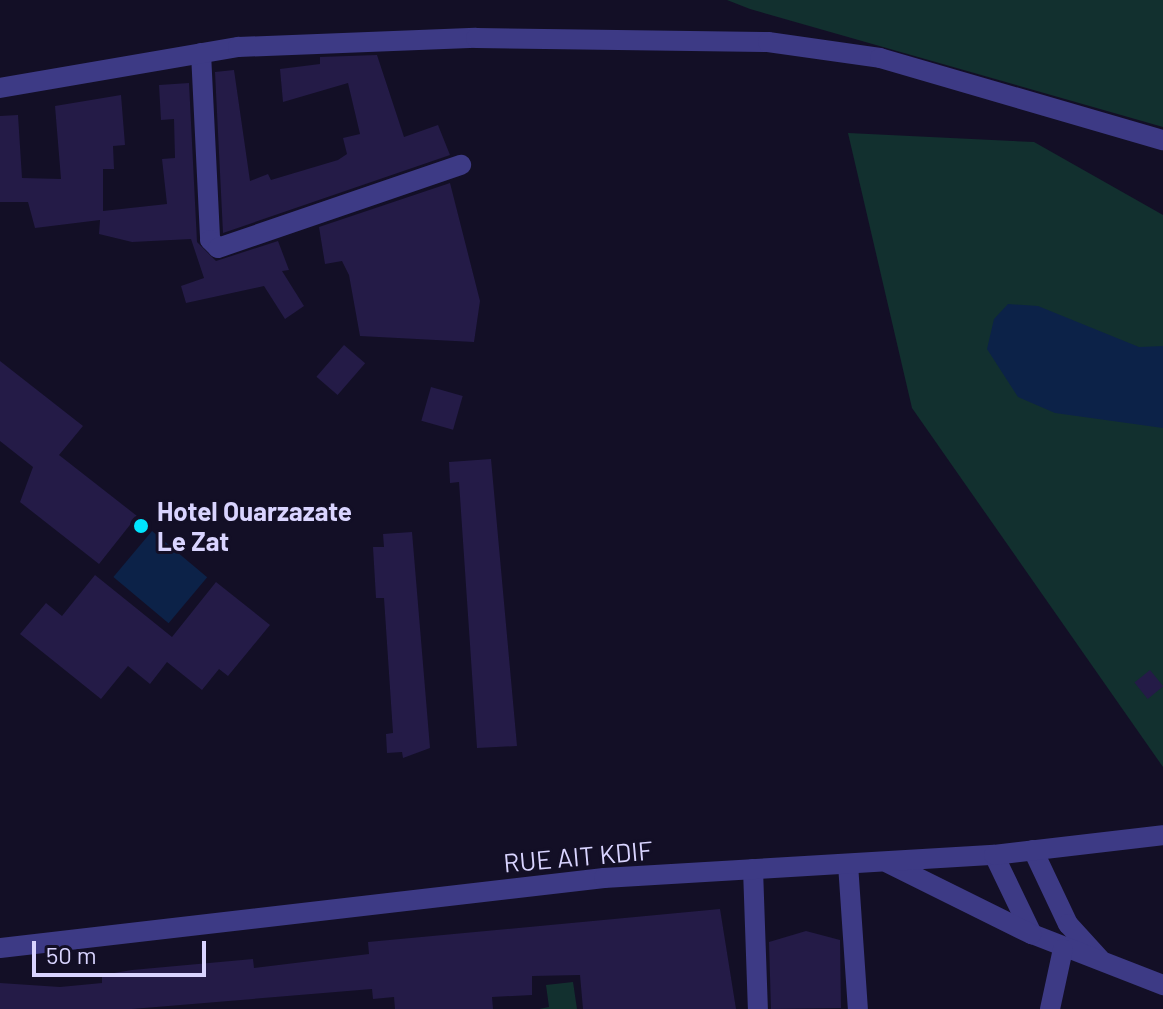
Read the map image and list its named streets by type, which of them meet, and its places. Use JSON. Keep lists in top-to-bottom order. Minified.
{"streets":{"street":["RUE AIT KDIF"]},"places":["Hotel Ouarzazate Le Zat"],"scale_bar":"50 m"}
